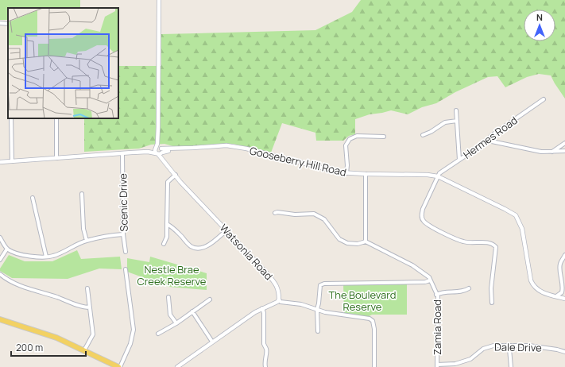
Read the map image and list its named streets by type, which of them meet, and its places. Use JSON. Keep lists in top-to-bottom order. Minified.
{"streets":{"street":["Hermes Road","Gooseberry Hill Road","Scenic Drive","Watsonia Road","Zamia Road","Dale Drive"]},"crossings":[["Hermes Road","Gooseberry Hill Road"],["Gooseberry Hill Road","Scenic Drive"],["Gooseberry Hill Road","Watsonia Road"],["Zamia Road","Dale Drive"]],"parks":["Nestle Brae Creek Reserve","The Boulevard Reserve"],"scale_bar":"200 m","north":"top"}
